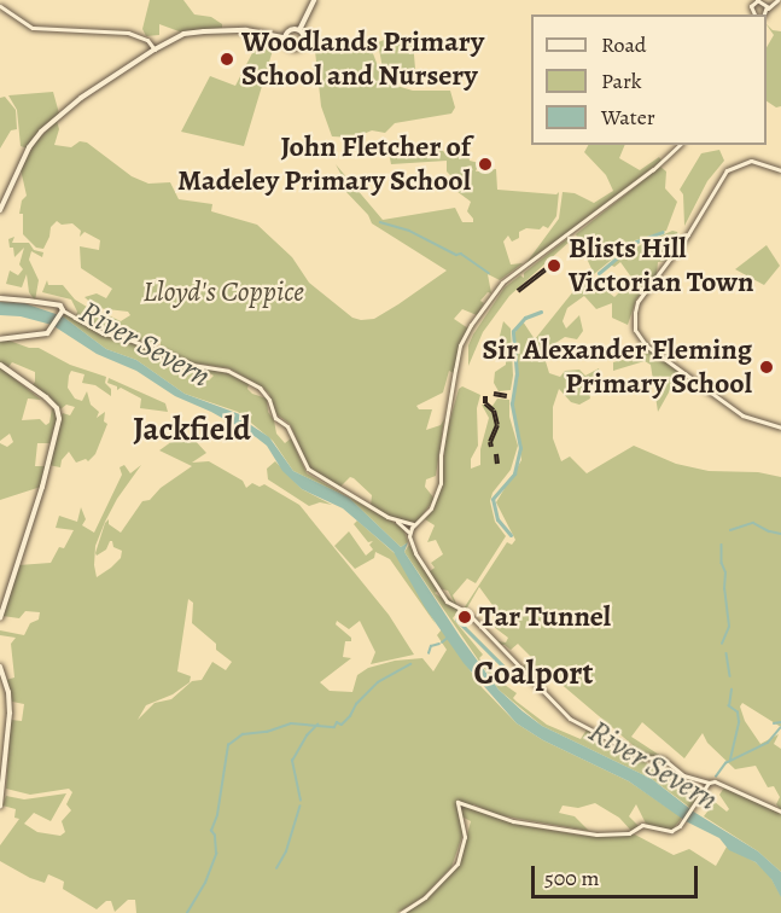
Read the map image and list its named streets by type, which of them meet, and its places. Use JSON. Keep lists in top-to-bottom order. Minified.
{"districts":["Jackfield","Coalport"],"water":["River Severn"],"parks":["Lloyd's Coppice"],"places":["Woodlands Primary School and Nursery","John Fletcher of Madeley Primary School","Blists Hill Victorian Town","Sir Alexander Fleming Primary School","Tar Tunnel"],"legend":["Road","Park","Water"],"scale_bar":"500 m"}
